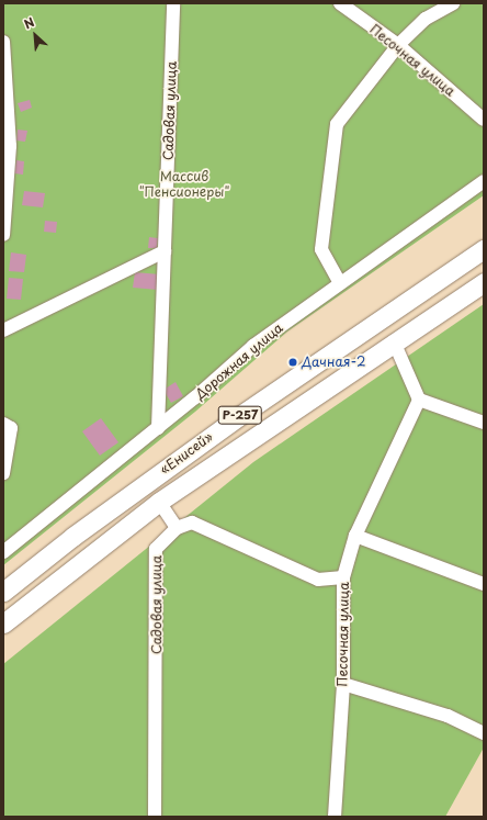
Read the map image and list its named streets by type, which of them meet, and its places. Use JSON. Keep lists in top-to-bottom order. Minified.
{"streets":{"highway":["Р-257","«Енисей»"],"street":["Песочная улица","Садовая улица","Дорожная улица"]},"crossings":[["Садовая улица","Дорожная улица"]],"parks":["Массив \"Пенсионеры\""],"places":["Дачная-2"],"north":"top left"}
